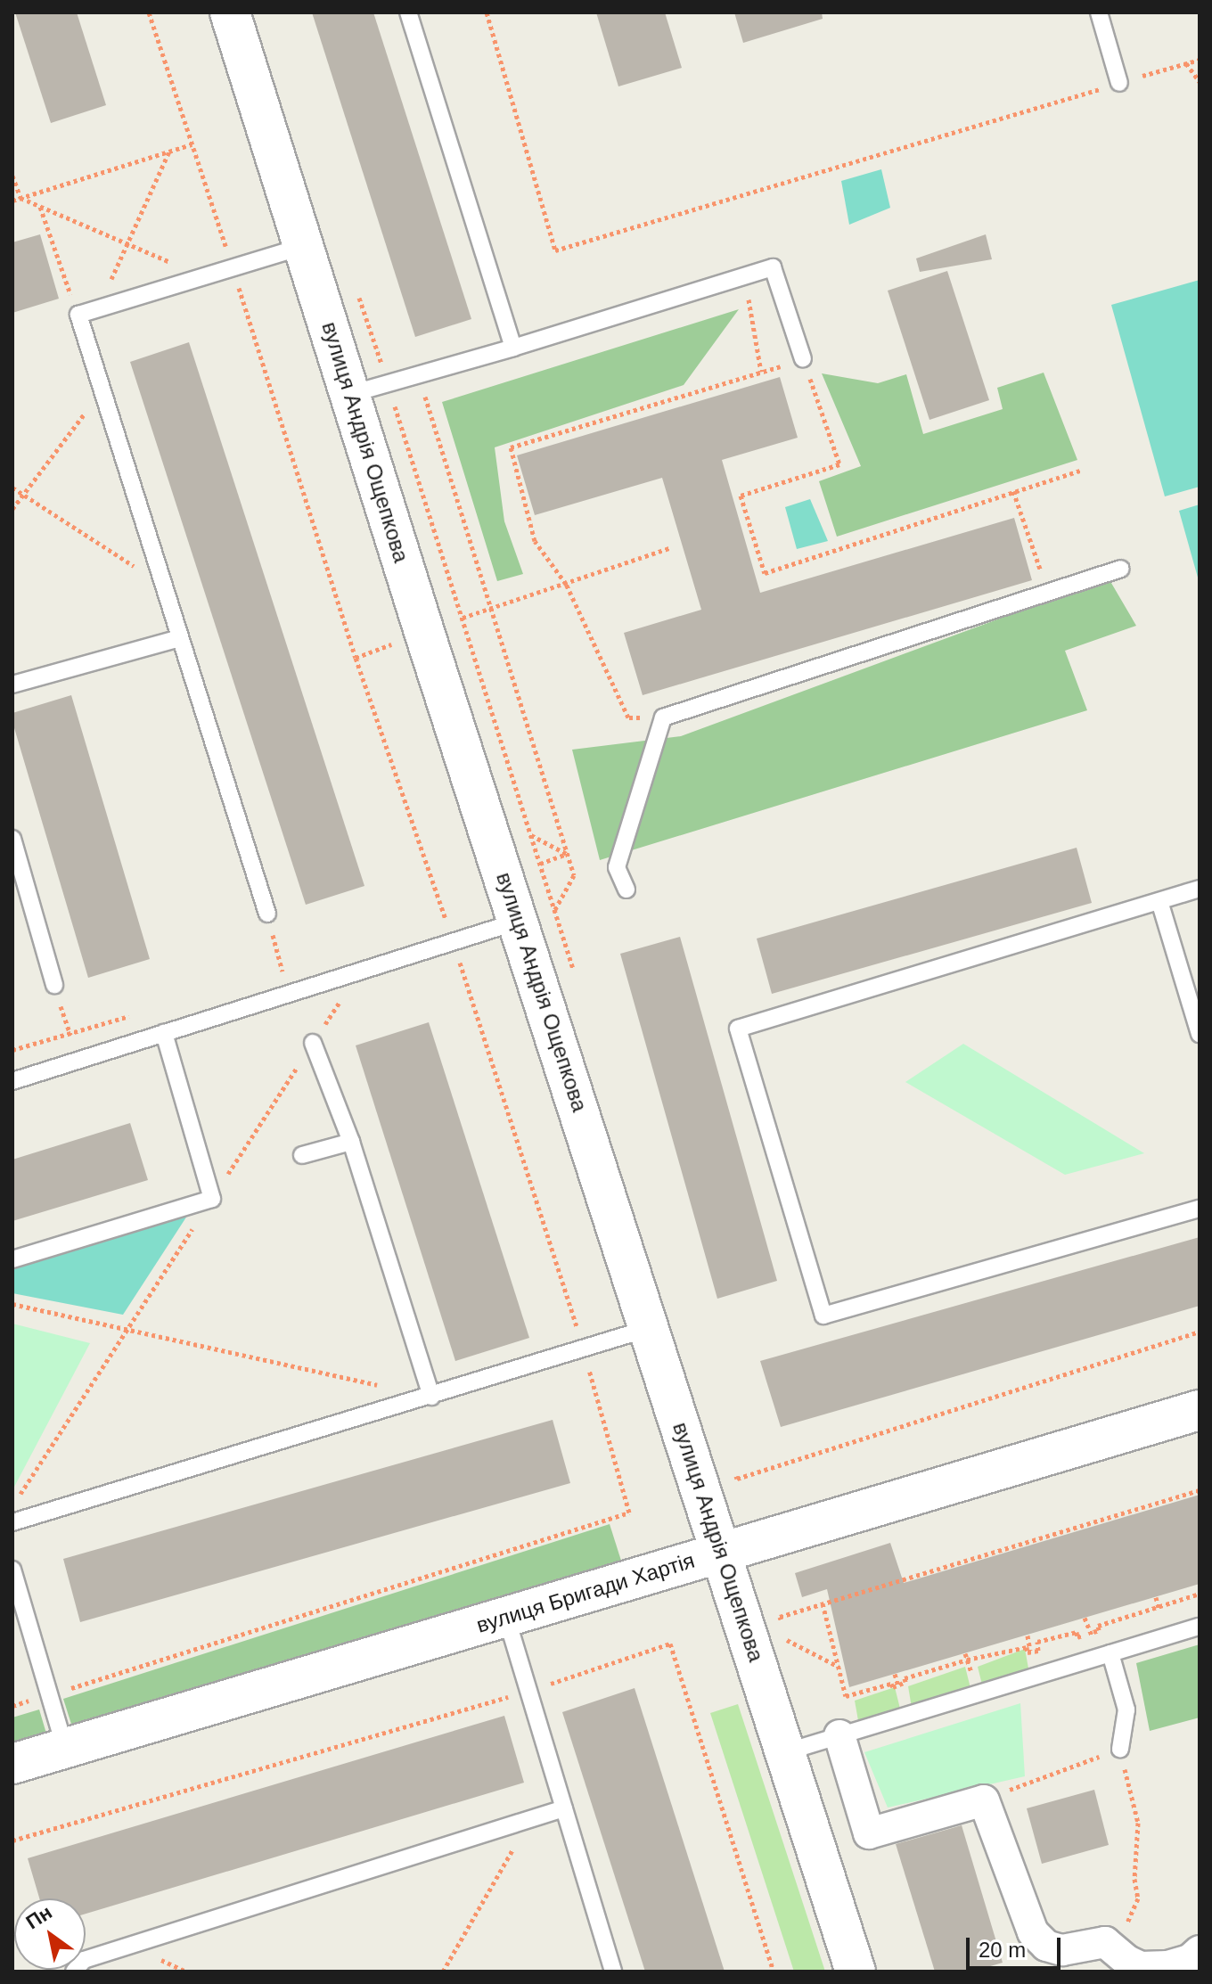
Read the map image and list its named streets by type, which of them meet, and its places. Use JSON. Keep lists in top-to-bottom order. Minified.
{"streets":{"street":["вулиця Андрія Ощепкова","вулиця Бригади Хартія"]},"crossings":[["вулиця Андрія Ощепкова","вулиця Бригади Хартія"]],"scale_bar":"20 m","north":"top left"}
